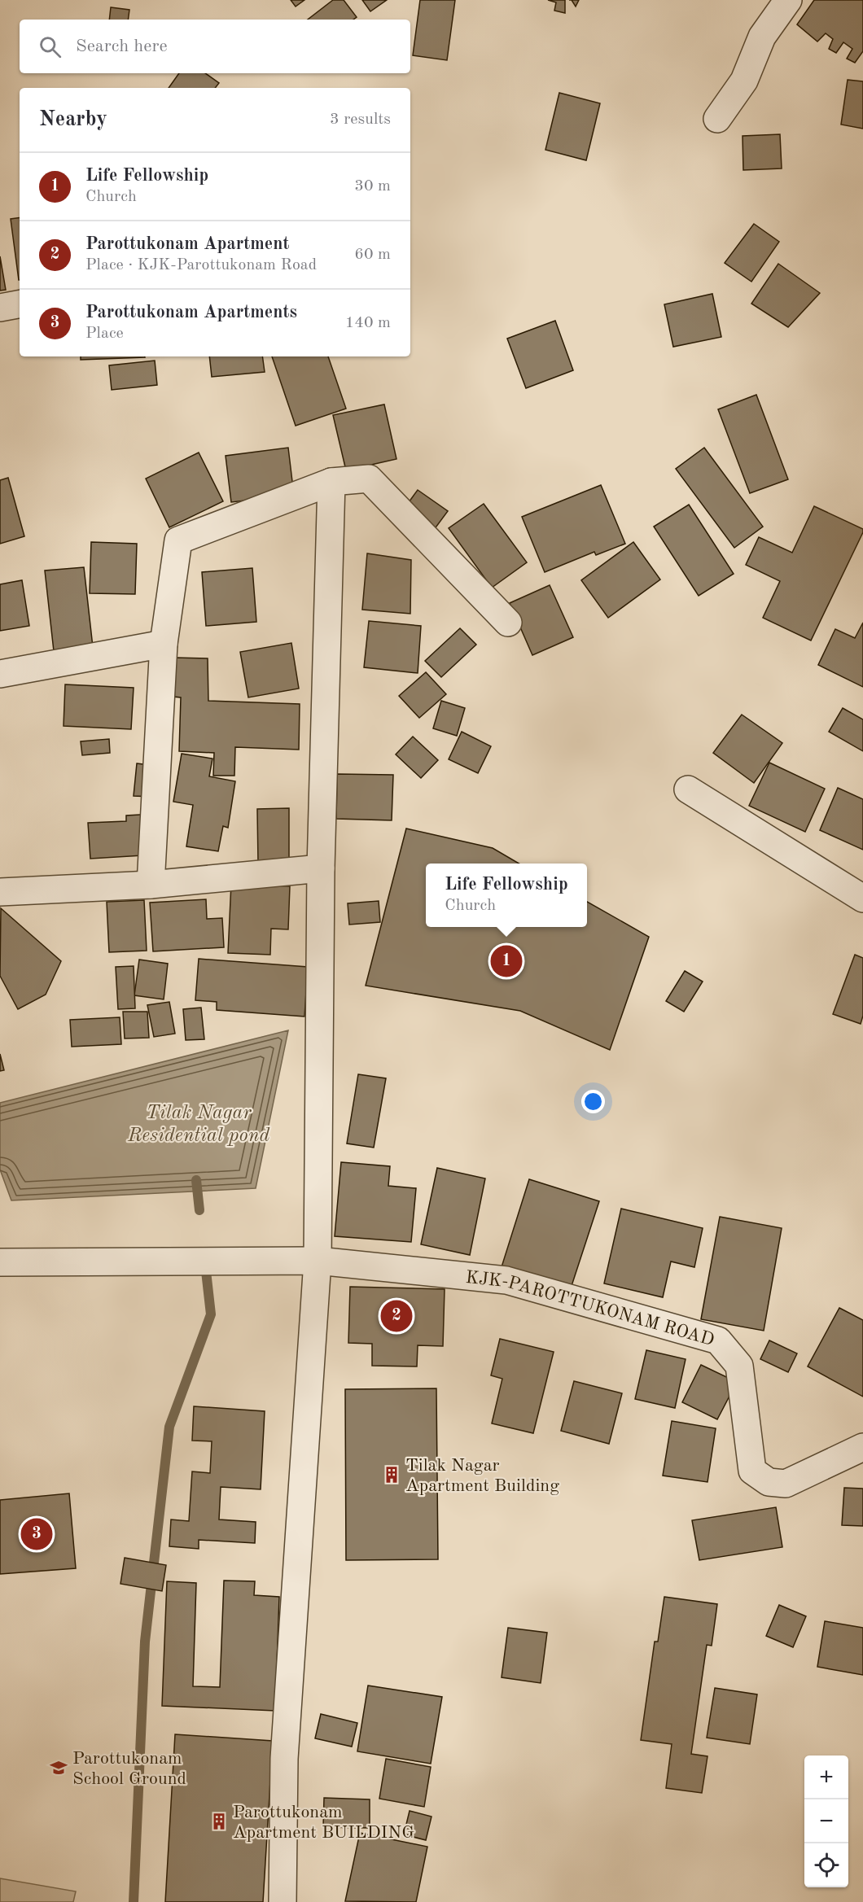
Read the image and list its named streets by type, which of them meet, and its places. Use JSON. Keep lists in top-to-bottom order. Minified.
{"streets":{"street":["KJK-PAROTTUKONAM ROAD"]},"water":["Tilak Nagar Residential pond"],"places":{"building":["Tilak Nagar Apartment Building","Parottukonam Apartment BUILDING"],"school or university":["Parottukonam School Ground"]},"page":{"search":"Search here","heading":["Nearby","3 results"],"list":[{"mark":"1","name":"Life Fellowship","note":"Church","value":"30 m"},{"mark":"2","name":"Parottukonam Apartment","note":"Place · KJK-Parottukonam Road","value":"60 m"},{"mark":"3","name":"Parottukonam Apartments","note":"Place","value":"140 m"}],"popup":["Life Fellowship","Church"],"pins":["1","2","3"],"map_buttons":["+","−"]}}
